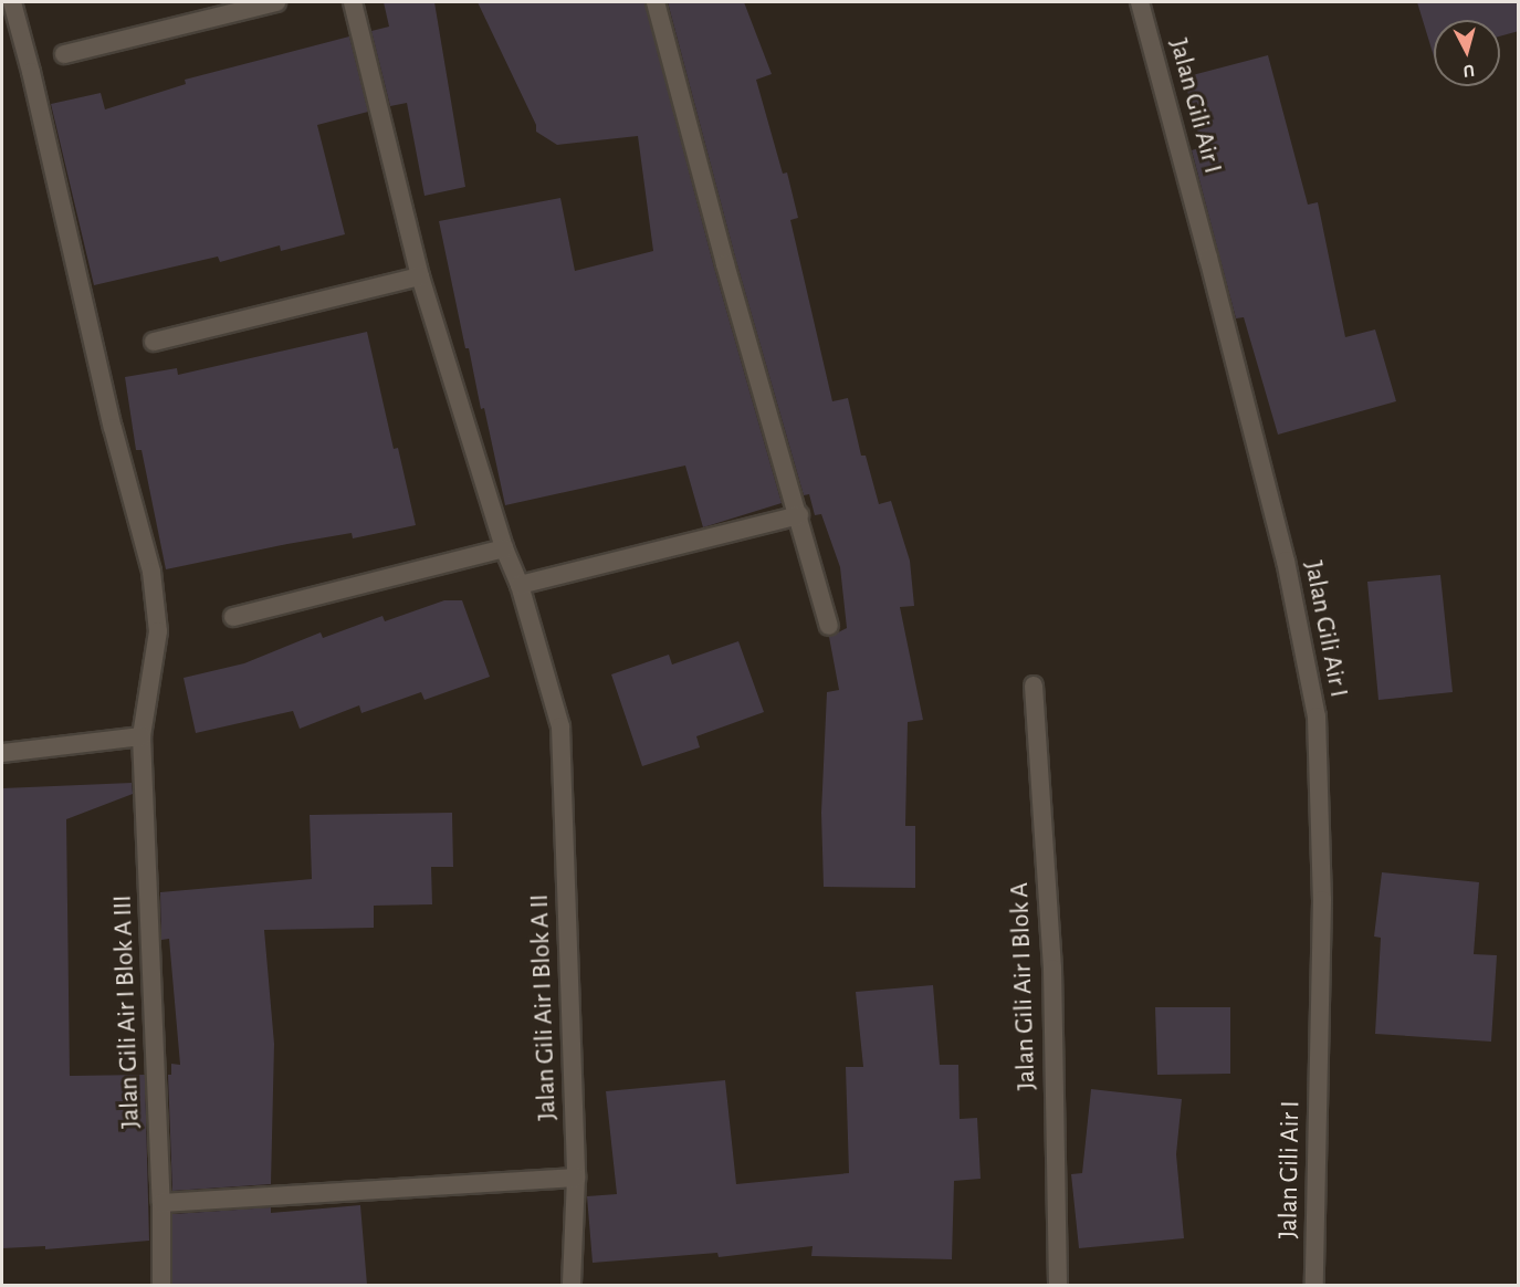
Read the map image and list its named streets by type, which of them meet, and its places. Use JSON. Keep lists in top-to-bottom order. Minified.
{"streets":{"street":["Jalan Gili Air I","Jalan Gili Air I Blok A","Jalan Gili Air I Blok A II","Jalan Gili Air I Blok A III"]},"north":"bottom"}
